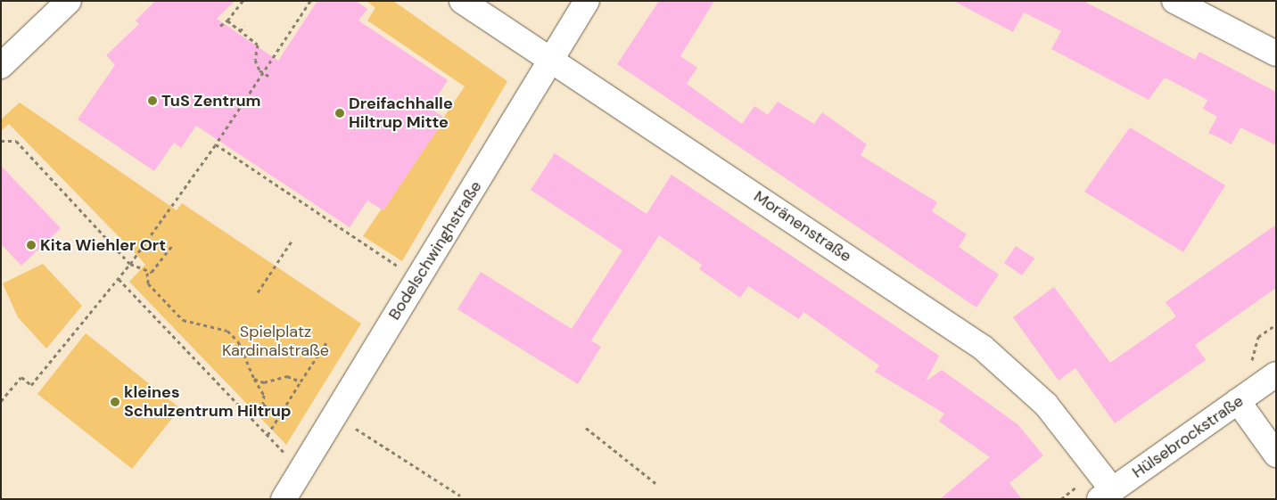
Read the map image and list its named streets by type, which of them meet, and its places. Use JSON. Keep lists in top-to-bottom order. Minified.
{"streets":{"street":["Moränenstraße","Bodelschwinghstraße","Hülsebrockstraße"]},"crossings":[["Moränenstraße","Bodelschwinghstraße"],["Moränenstraße","Hülsebrockstraße"]],"parks":["Spielplatz Kardinalstraße"],"places":["TuS Zentrum","Dreifachhalle Hiltrup Mitte","Kita Wiehler Ort","kleines Schulzentrum Hiltrup"]}
